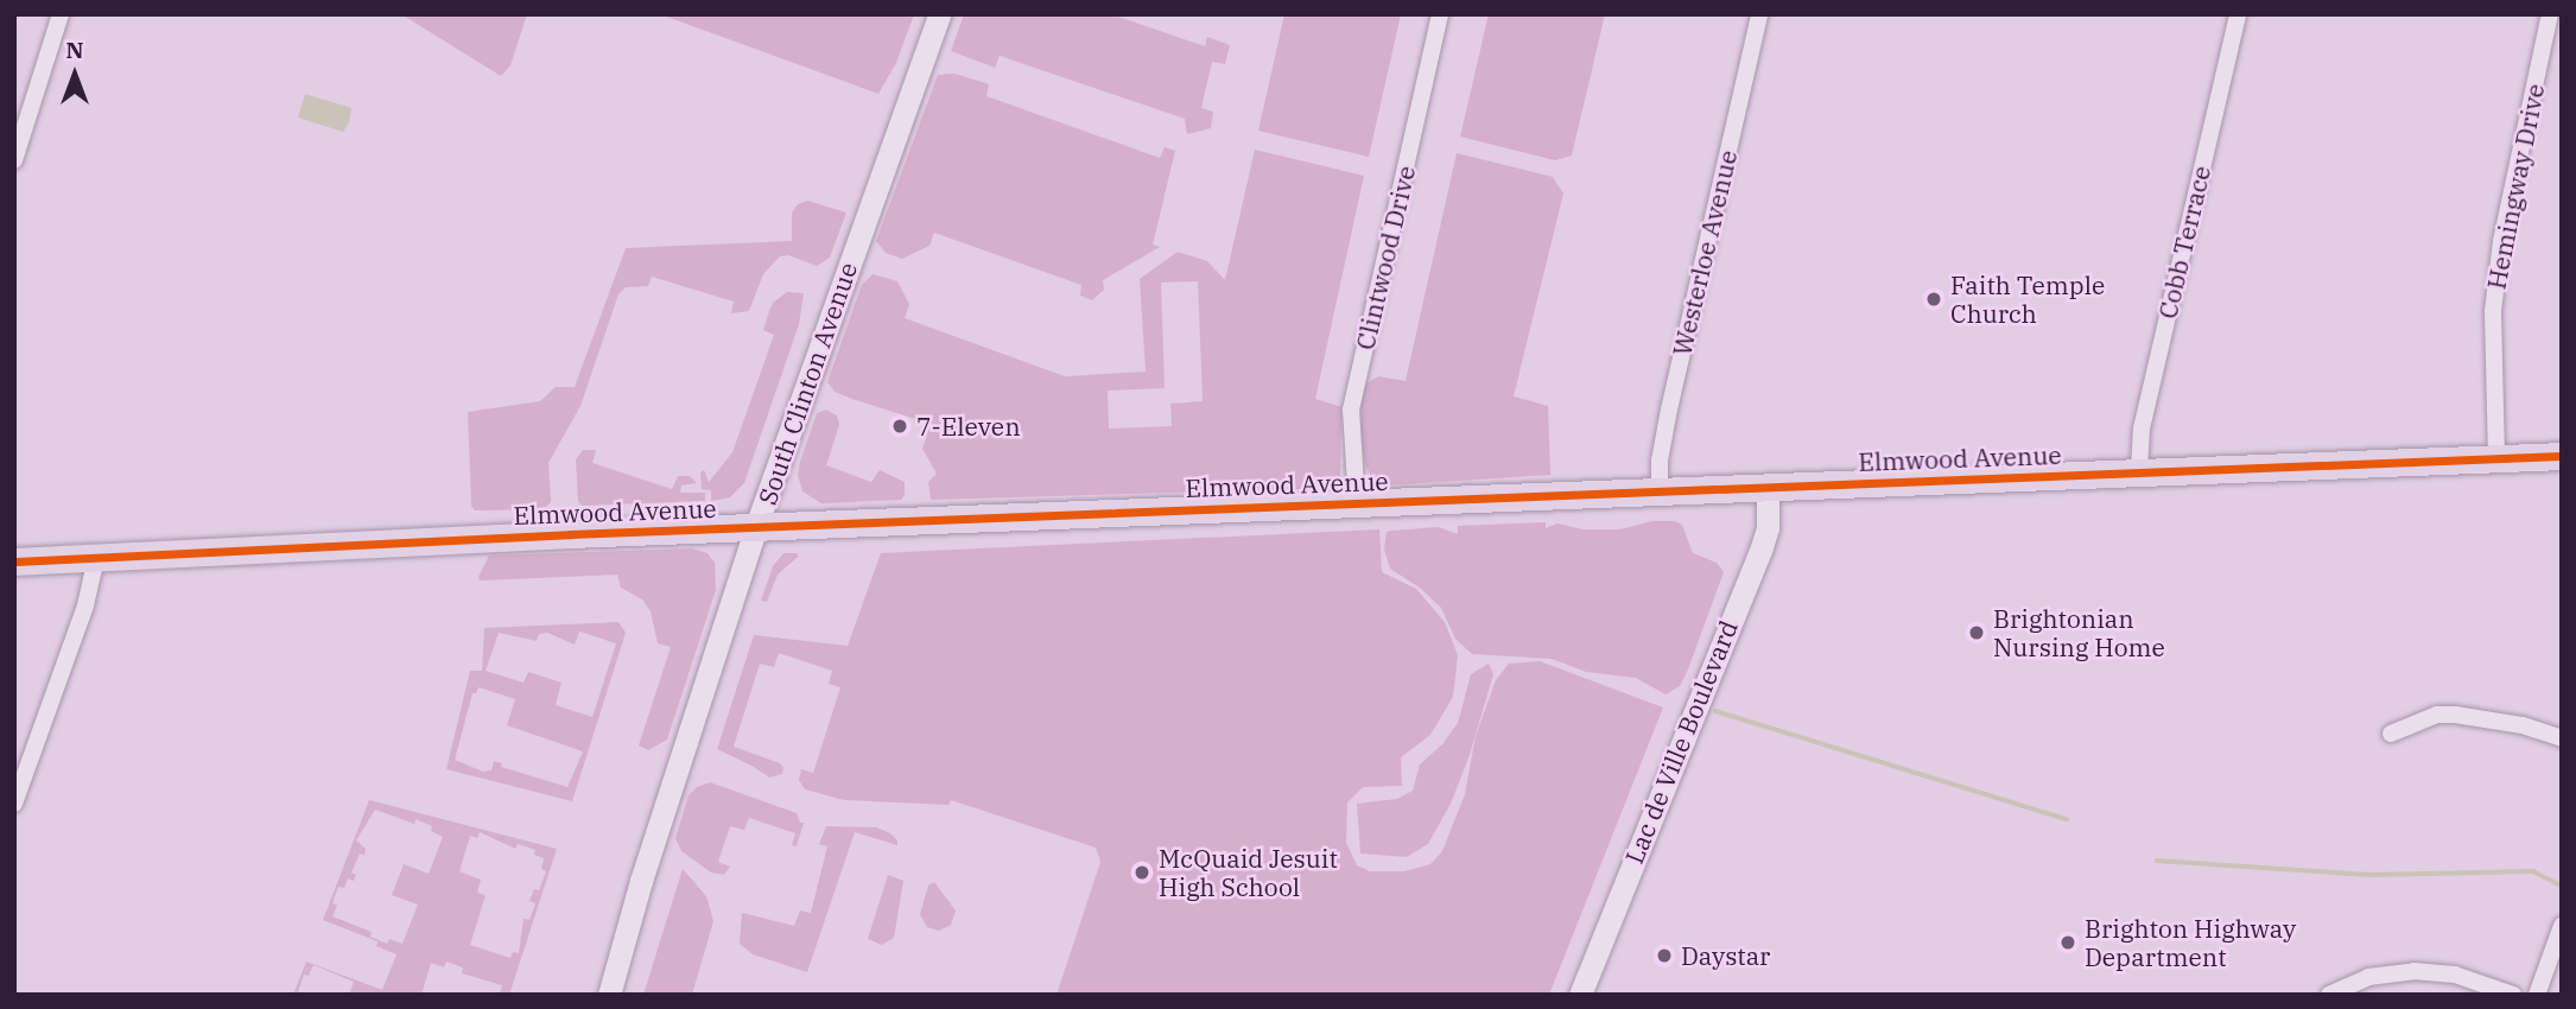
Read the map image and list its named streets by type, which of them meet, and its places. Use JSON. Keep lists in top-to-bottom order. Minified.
{"streets":{"main road":["Elmwood Avenue"],"street":["Hemingway Drive","Cobb Terrace","Westerloe Avenue","Clintwood Drive","South Clinton Avenue","Lac de Ville Boulevard"]},"crossings":[["Hemingway Drive","Elmwood Avenue"],["Cobb Terrace","Elmwood Avenue"],["Westerloe Avenue","Elmwood Avenue"],["Clintwood Drive","Elmwood Avenue"],["South Clinton Avenue","Elmwood Avenue"],["Elmwood Avenue","Lac de Ville Boulevard"]],"places":["Faith Temple Church","7-Eleven","Brightonian Nursing Home","McQuaid Jesuit High School","Brighton Highway Department","Daystar"],"north":"top"}
